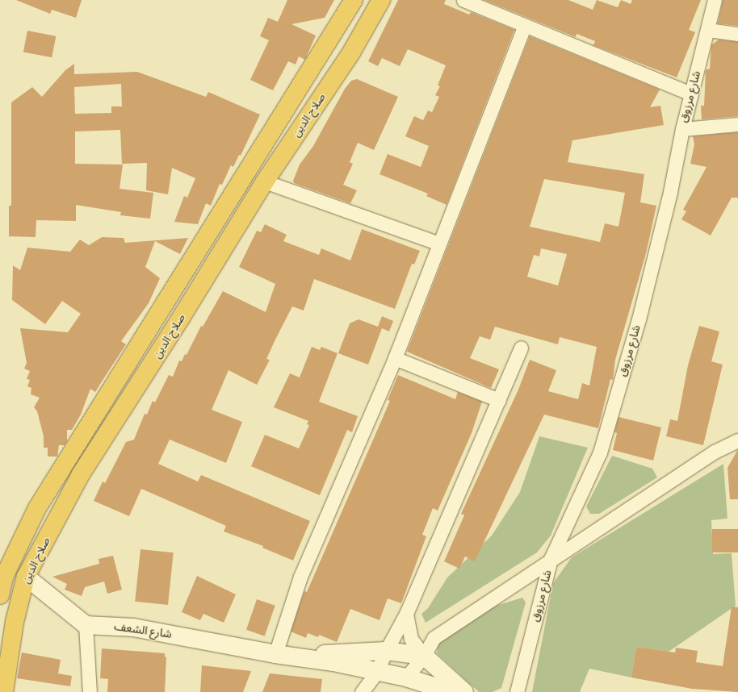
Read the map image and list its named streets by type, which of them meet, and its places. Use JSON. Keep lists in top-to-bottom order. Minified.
{"streets":{"highway":["صلاح الدين"],"street":["شارع مرزوق","شارع الشعف"]}}
